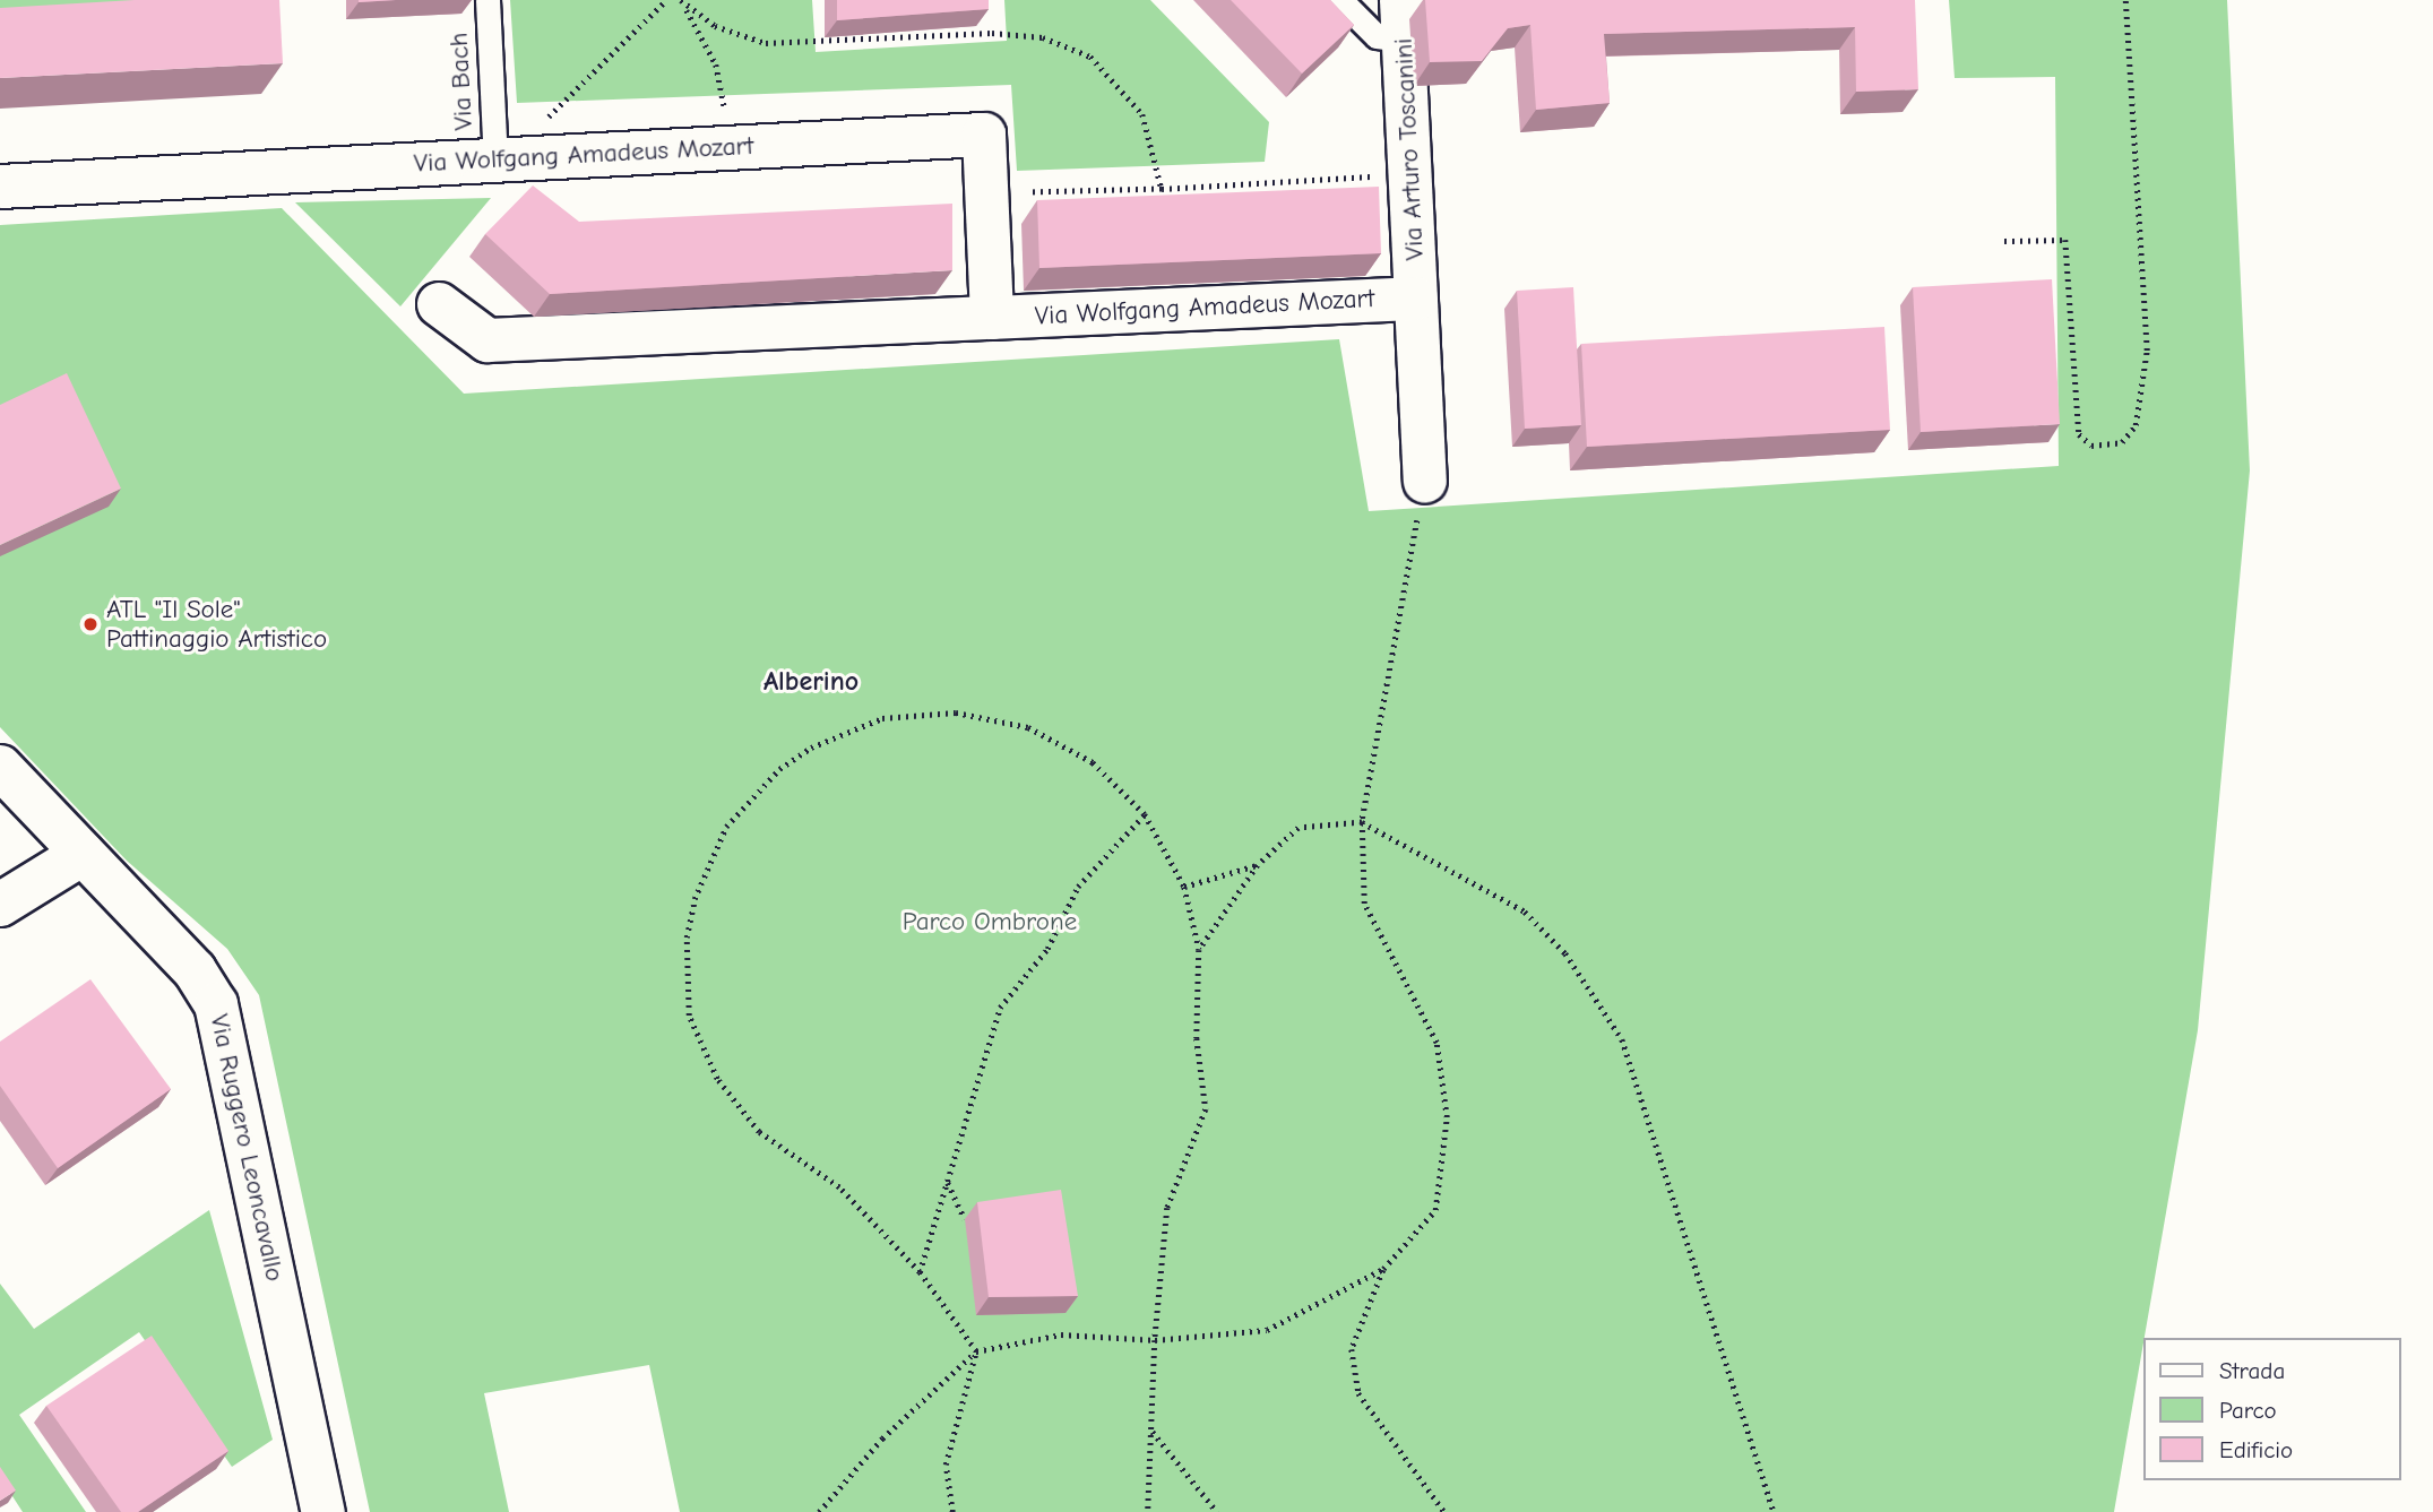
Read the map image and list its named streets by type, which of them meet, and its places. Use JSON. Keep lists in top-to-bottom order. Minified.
{"streets":{"street":["Via Arturo Toscanini","Via Wolfgang Amadeus Mozart","Via Ruggero Leoncavallo"],"lane":["Via Bach"]},"crossings":[["Via Bach","Via Wolfgang Amadeus Mozart"],["Via Arturo Toscanini","Via Wolfgang Amadeus Mozart"]],"districts":["Alberino"],"parks":["Parco Ombrone"],"places":["ATL \"Il Sole\" Pattinaggio Artistico"],"legend":["Strada","Parco","Edificio"]}
